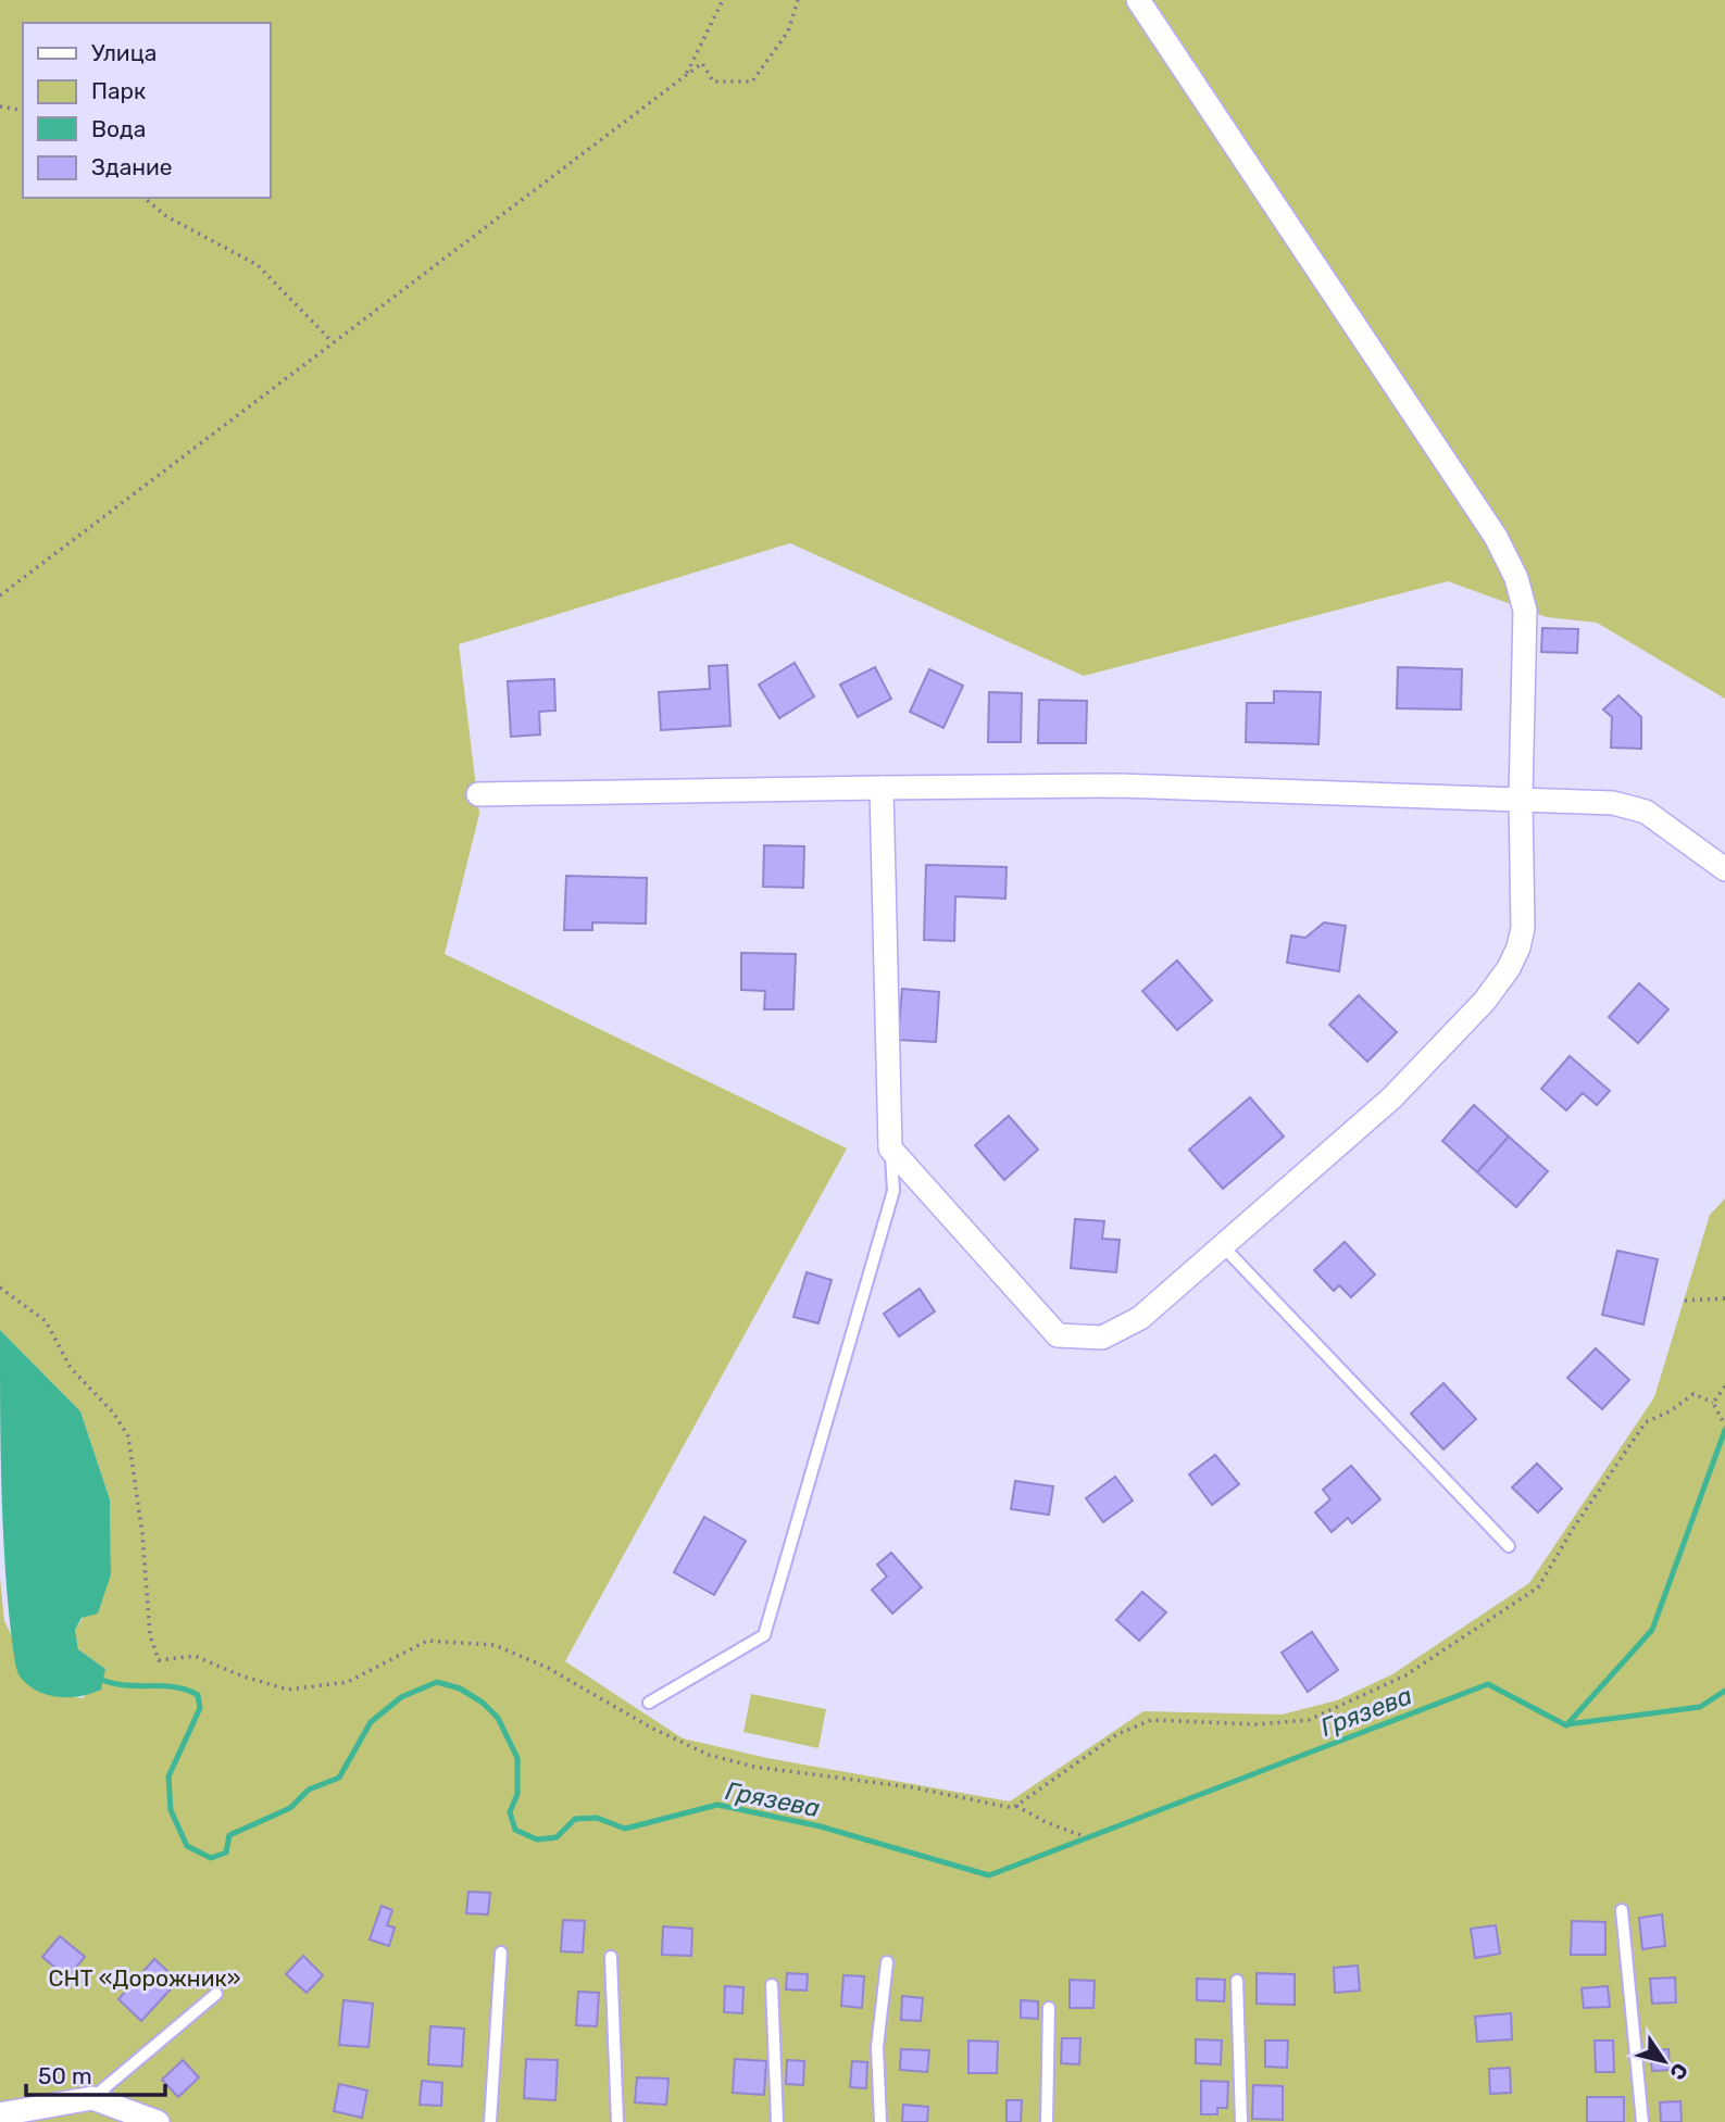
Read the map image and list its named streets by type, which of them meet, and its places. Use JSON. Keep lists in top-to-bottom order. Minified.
{"water":["Грязева"],"parks":["СНТ «Дорожник»"],"legend":["Улица","Парк","Вода","Здание"],"scale_bar":"50 m","north":"bottom right"}
